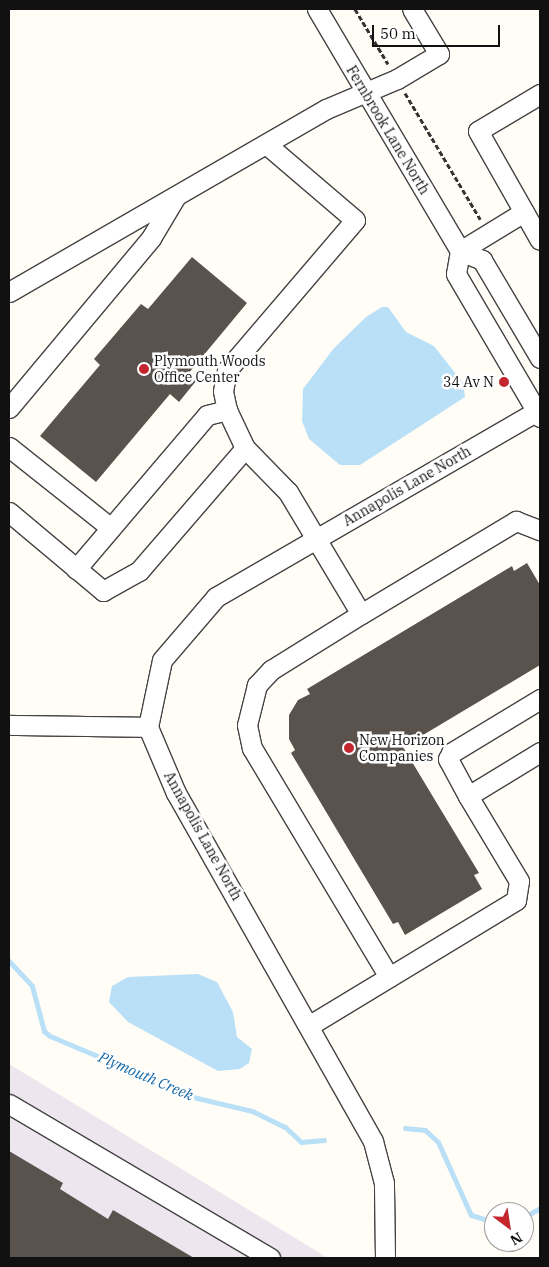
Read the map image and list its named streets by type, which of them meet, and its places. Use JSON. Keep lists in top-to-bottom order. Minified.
{"streets":{"street":["Fernbrook Lane North","Annapolis Lane North"]},"water":["Plymouth Creek"],"places":["Plymouth Woods Office Center","34 Av N","New Horizon Companies"],"scale_bar":"50 m","north":"bottom right"}
